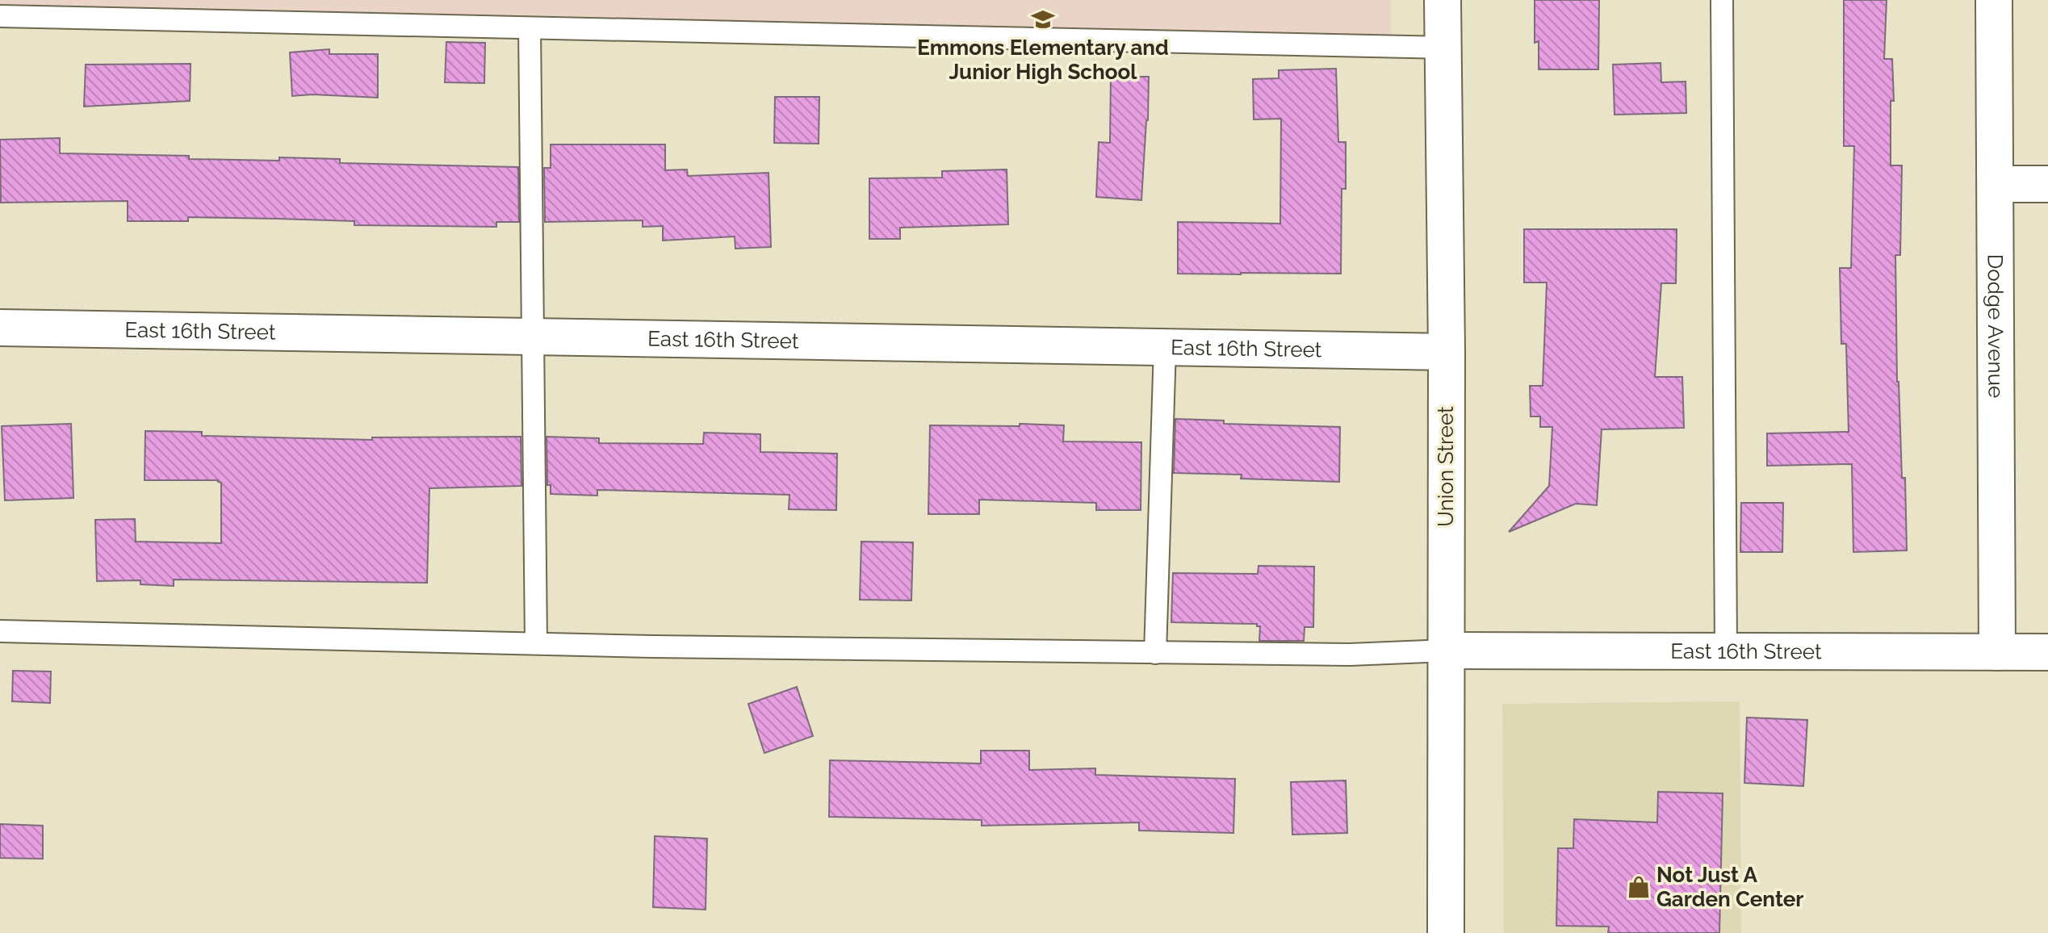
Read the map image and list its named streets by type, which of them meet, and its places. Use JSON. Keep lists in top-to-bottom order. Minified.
{"streets":{"street":["Dodge Avenue","East 16th Street","Union Street"]},"crossings":[["Dodge Avenue","East 16th Street"],["East 16th Street","Union Street"]],"places":{"school or university":["Emmons Elementary and Junior High School"],"shop":["Not Just A Garden Center"]}}
